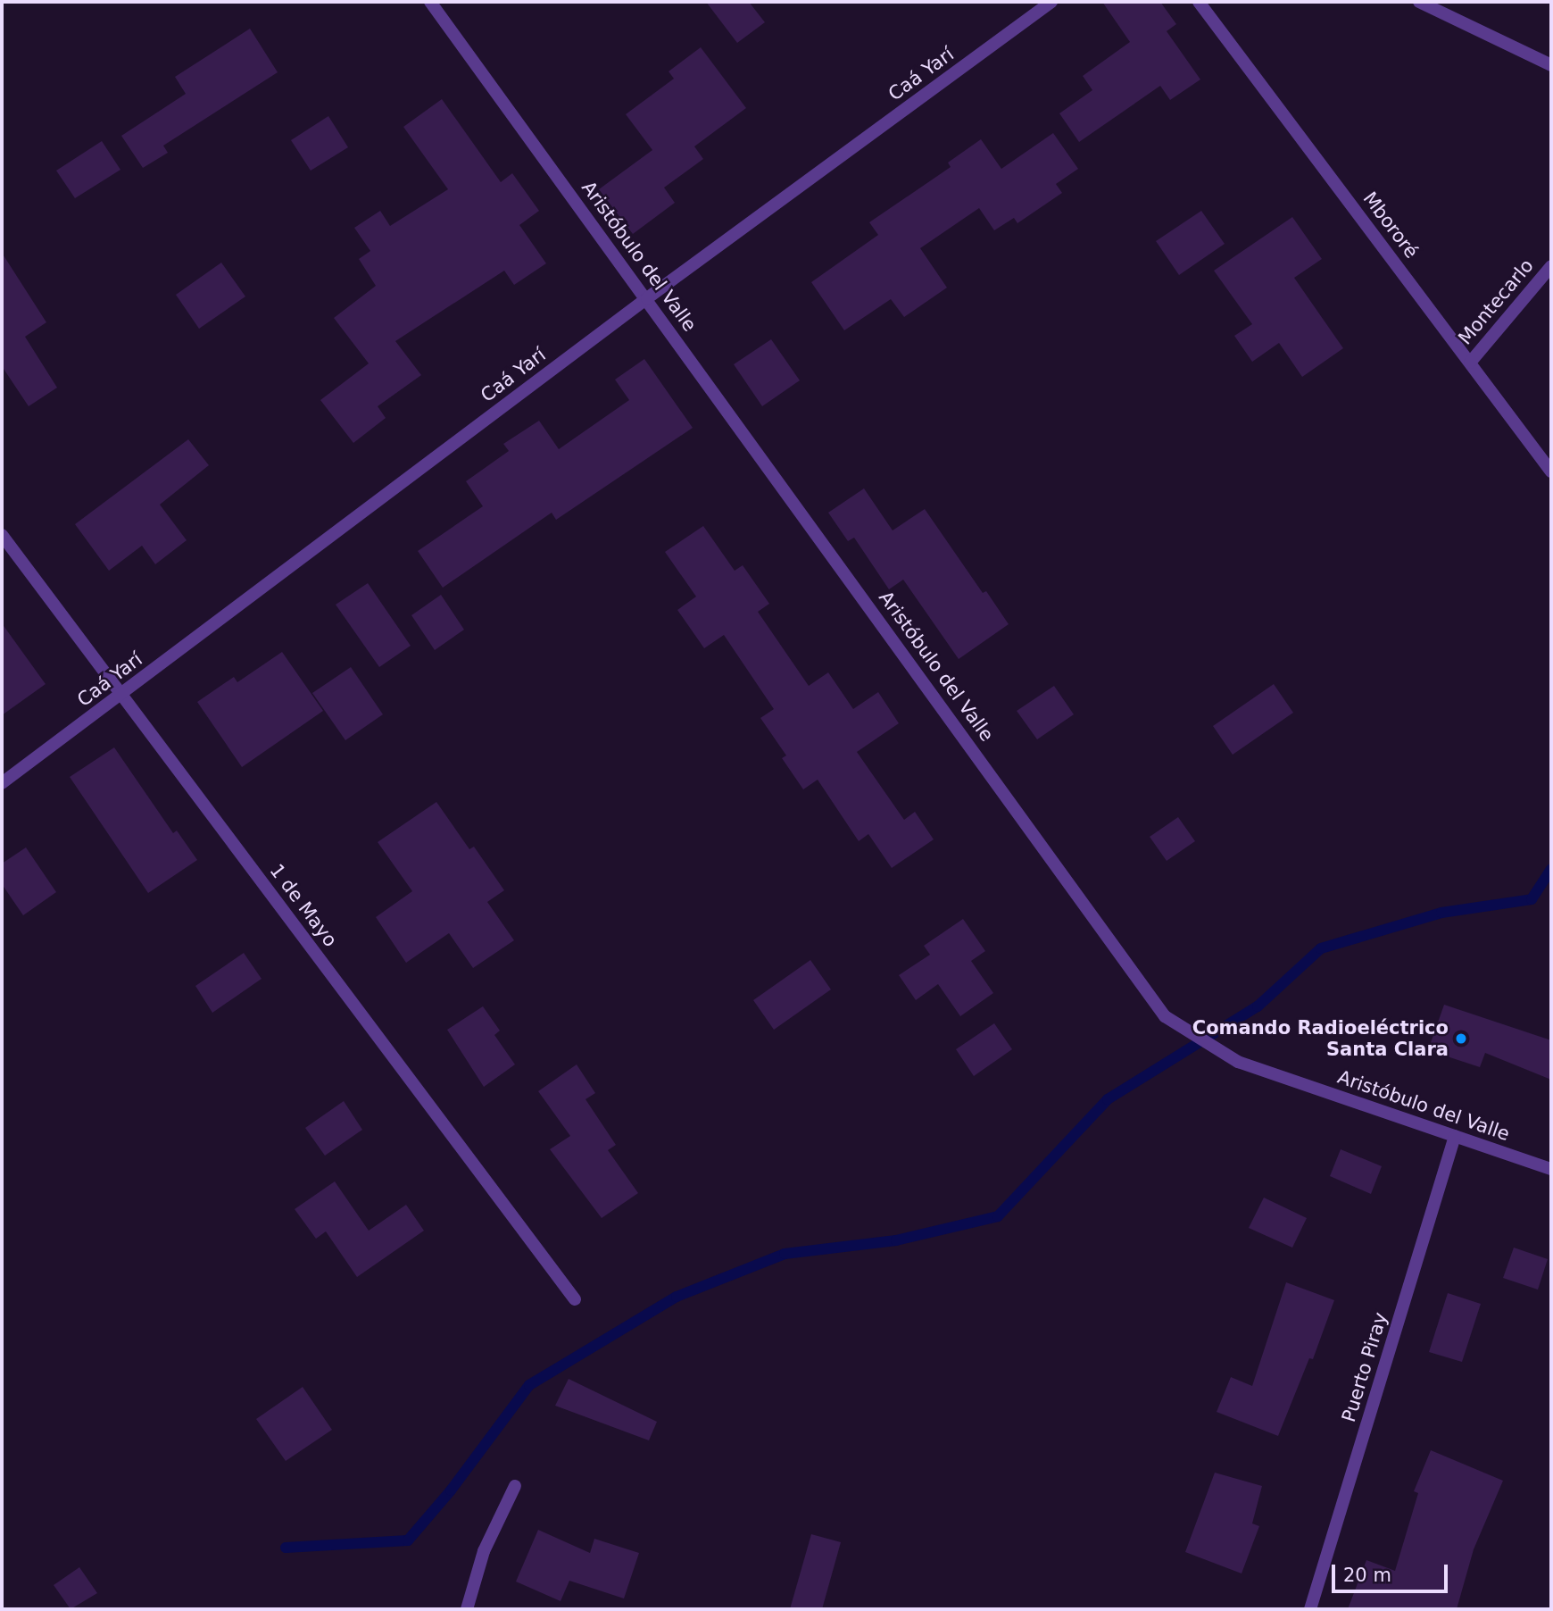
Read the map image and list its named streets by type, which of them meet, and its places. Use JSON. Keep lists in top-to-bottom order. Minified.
{"streets":{"street":["Caá Yarí","Mbororé","Aristóbulo del Valle","Montecarlo","1 de Mayo","Puerto Piray"]},"crossings":[["Caá Yarí","Aristóbulo del Valle"],["Caá Yarí","1 de Mayo"],["Mbororé","Montecarlo"],["Aristóbulo del Valle","Puerto Piray"]],"places":["Comando Radioeléctrico Santa Clara"],"scale_bar":"20 m"}
